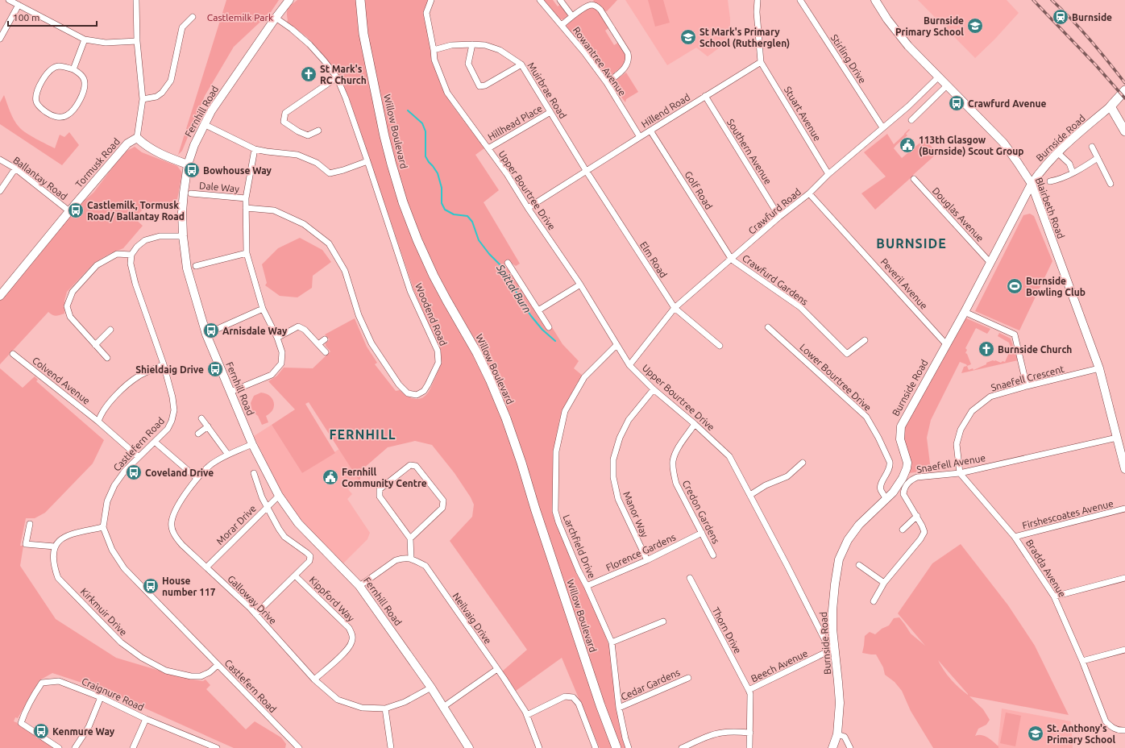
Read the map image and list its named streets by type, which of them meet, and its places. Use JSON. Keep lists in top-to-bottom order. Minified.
{"streets":{"main road":["Willow Boulevard"],"street":["Stirling Drive","Rowantree Avenue","Muirbrae Road","Hillend Road","Fernhill Road","Stuart Avenue","Hillhead Place","Burnside Road","Southern Avenue","Tormusk Road","Ballantay Road","Dale Way","Upper Bourtree Drive","Golf Road","Blairbeth Road","Crawfurd Road","Douglas Avenue","Elm Road","Crawfurd Gardens","Peveril Avenue","Woodend Road","Lower Bourtree Drive","Snaefell Crescent","Colvend Avenue","Castlefern Road","Snaefell Avenue","Credon Gardens","Manor Way","Firshescoates Avenue","Morar Drive","Larchfield Drive","Florence Gardens","Bradda Avenue","Kippford Way","Galloway Drive","Kirkmuir Drive","Neilvaig Drive","Thorn Drive","Beech Avenue","Cedar Gardens","Craignure Road"]},"crossings":[["Stirling Drive","Crawfurd Road"],["Rowantree Avenue","Hillend Road"],["Muirbrae Road","Hillend Road"],["Muirbrae Road","Hillhead Place"],["Muirbrae Road","Upper Bourtree Drive"],["Muirbrae Road","Elm Road"],["Hillend Road","Stuart Avenue"],["Hillend Road","Southern Avenue"],["Hillend Road","Upper Bourtree Drive"],["Hillend Road","Golf Road"],["Hillend Road","Elm Road"],["Fernhill Road","Woodend Road"],["Fernhill Road","Morar Drive"],["Fernhill Road","Galloway Drive"],["Stuart Avenue","Crawfurd Road"],["Hillhead Place","Upper Bourtree Drive"],["Burnside Road","Upper Bourtree Drive"],["Burnside Road","Blairbeth Road"],["Burnside Road","Douglas Avenue"],["Burnside Road","Peveril Avenue"],["Burnside Road","Lower Bourtree Drive"],["Burnside Road","Beech Avenue"],["Southern Avenue","Crawfurd Road"],["Tormusk Road","Ballantay Road"],["Upper Bourtree Drive","Crawfurd Road"],["Upper Bourtree Drive","Credon Gardens"],["Upper Bourtree Drive","Manor Way"],["Upper Bourtree Drive","Larchfield Drive"],["Upper Bourtree Drive","Beech Avenue"],["Golf Road","Crawfurd Road"],["Golf Road","Crawfurd Gardens"],["Blairbeth Road","Crawfurd Road"],["Blairbeth Road","Snaefell Crescent"],["Blairbeth Road","Snaefell Avenue"],["Crawfurd Road","Elm Road"],["Crawfurd Road","Crawfurd Gardens"],["Crawfurd Road","Peveril Avenue"],["Snaefell Crescent","Snaefell Avenue"],["Snaefell Crescent","Bradda Avenue"],["Colvend Avenue","Castlefern Road"],["Castlefern Road","Kirkmuir Drive"],["Snaefell Avenue","Bradda Avenue"],["Credon Gardens","Florence Gardens"],["Manor Way","Florence Gardens"],["Firshescoates Avenue","Bradda Avenue"],["Morar Drive","Galloway Drive"],["Larchfield Drive","Florence Gardens"],["Larchfield Drive","Cedar Gardens"],["Kippford Way","Galloway Drive"],["Thorn Drive","Beech Avenue"]],"districts":["BURNSIDE","FERNHILL"],"water":["Spittal Burn"],"parks":["Castlemilk Park"],"places":{"station":["Burnside"],"school or university":["Burnside Primary School","St Mark's Primary School (Rutherglen)","St. Anthony's Primary School"],"church":["St Mark's RC Church","Burnside Church"],"bus stop":["Crawfurd Avenue","Bowhouse Way","Castlemilk, Tormusk Road/ Ballantay Road","Arnisdale Way","Shieldaig Drive","Coveland Drive","House number 117","Kenmure Way"],"public building":["113th Glasgow (Burnside) Scout Group","Fernhill Community Centre"],"sports":["Burnside Bowling Club"]},"scale_bar":"100 m"}
